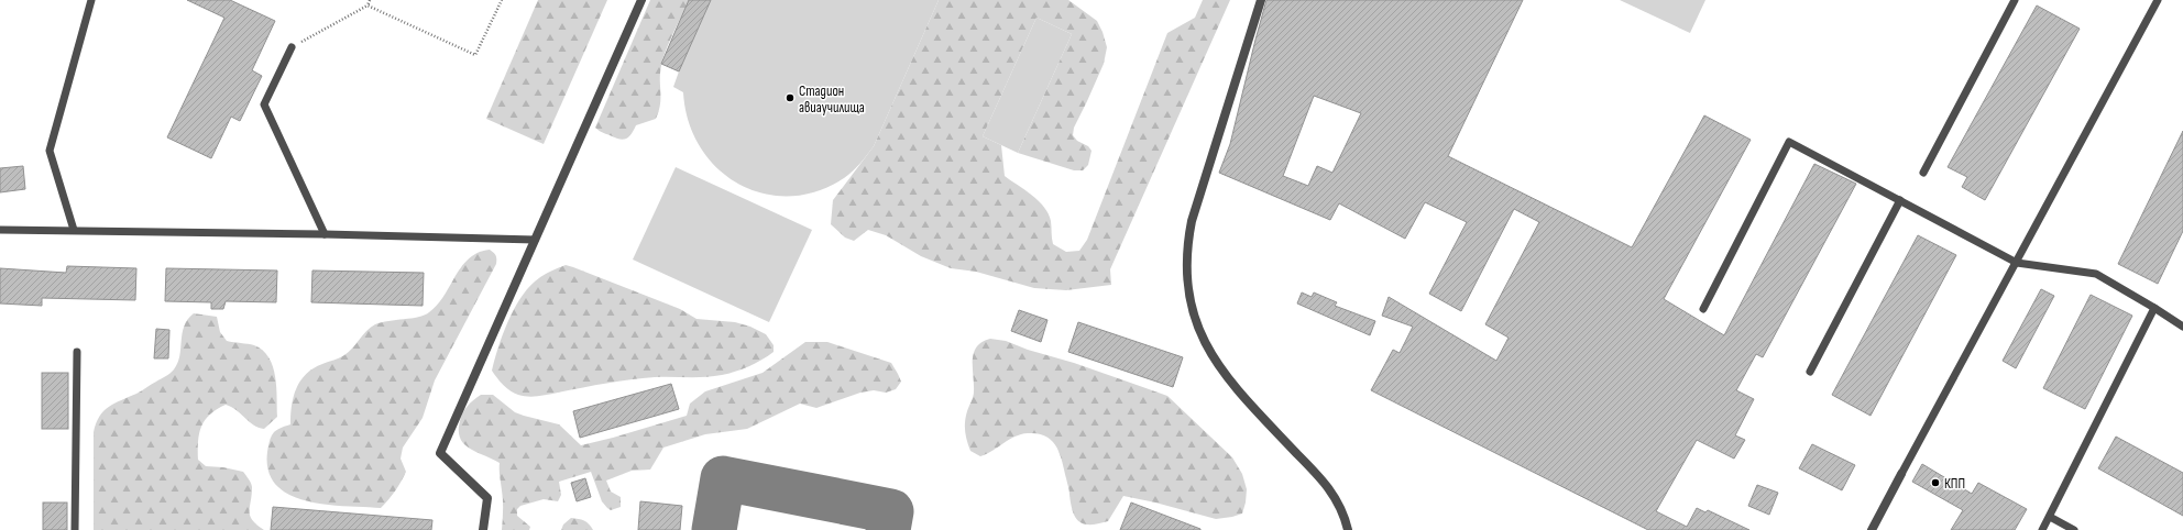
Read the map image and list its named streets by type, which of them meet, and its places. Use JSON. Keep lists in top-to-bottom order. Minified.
{"places":["Стадион авиаучилища","КПП"]}
